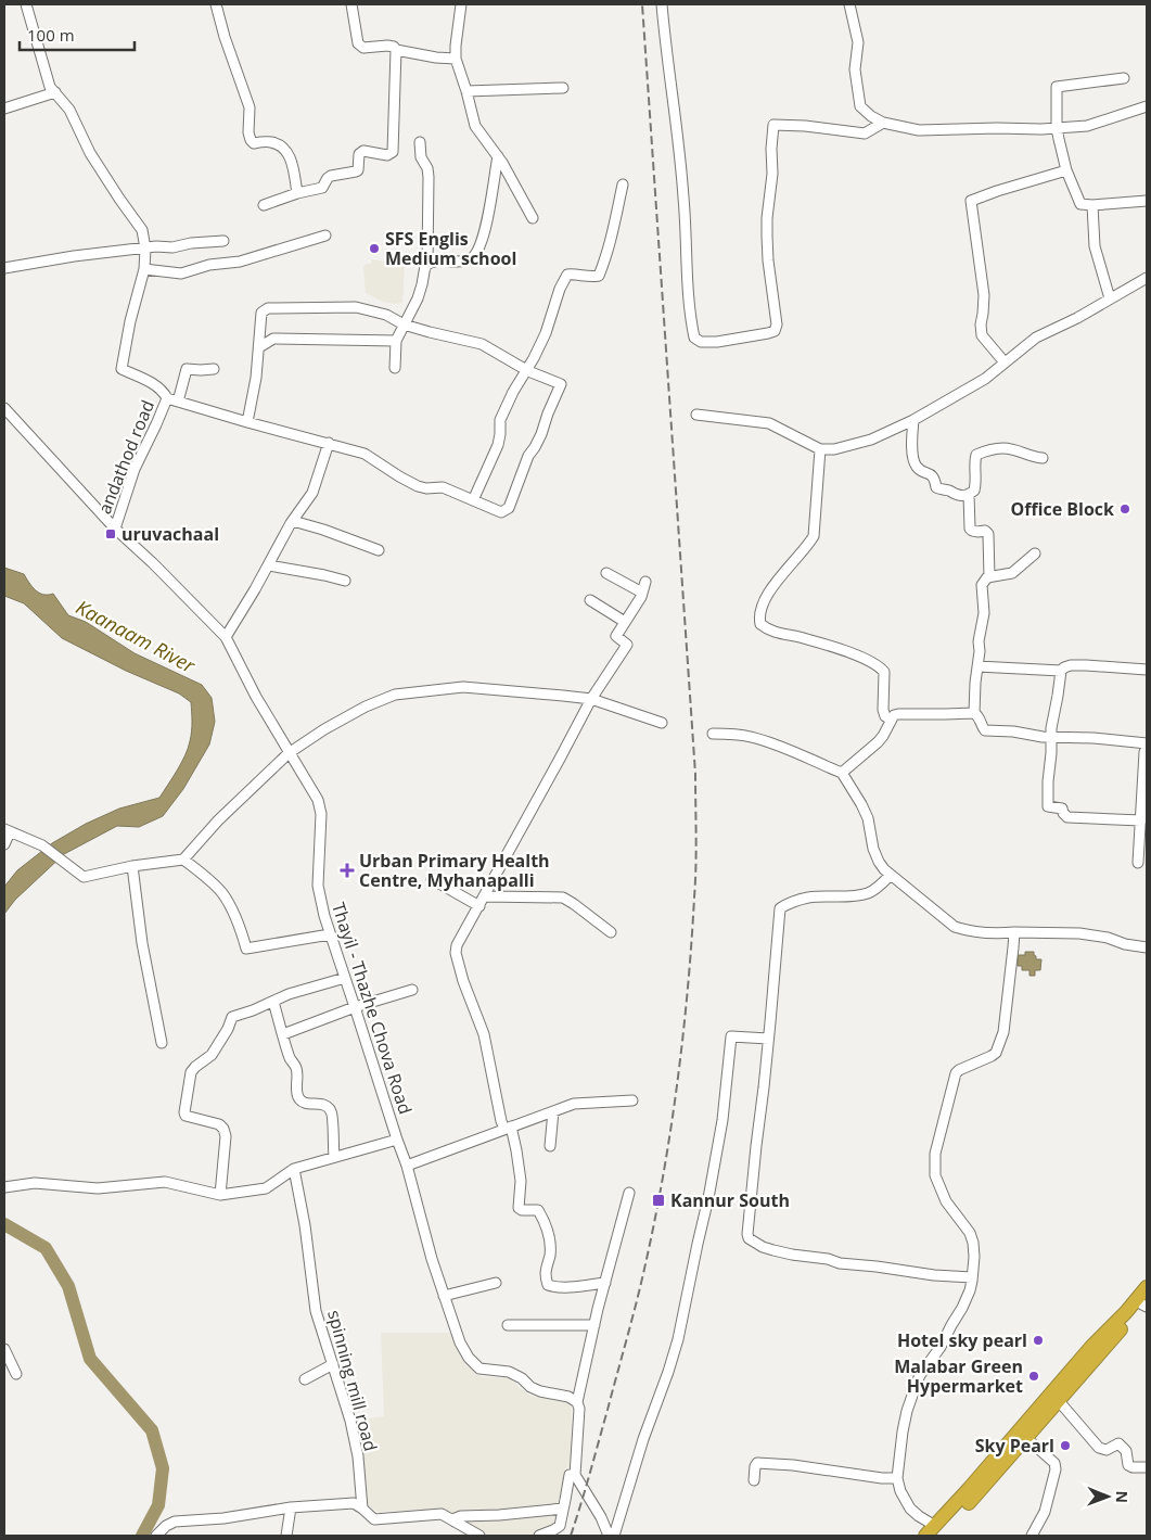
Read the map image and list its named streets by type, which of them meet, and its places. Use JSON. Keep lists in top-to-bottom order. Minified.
{"streets":{"street":["andathod road","Thayil - Thazhe Chova Road","spinning mill road"]},"crossings":[["andathod road","Thayil - Thazhe Chova Road"]],"water":["Kaanaam River"],"places":{"other":["SFS Englis Medium school","Office Block","Hotel sky pearl","Malabar Green Hypermarket","Sky Pearl"],"transit":["uruvachaal","Kannur South"],"health":["Urban Primary Health Centre, Myhanapalli"]},"scale_bar":"100 m","north":"right"}
